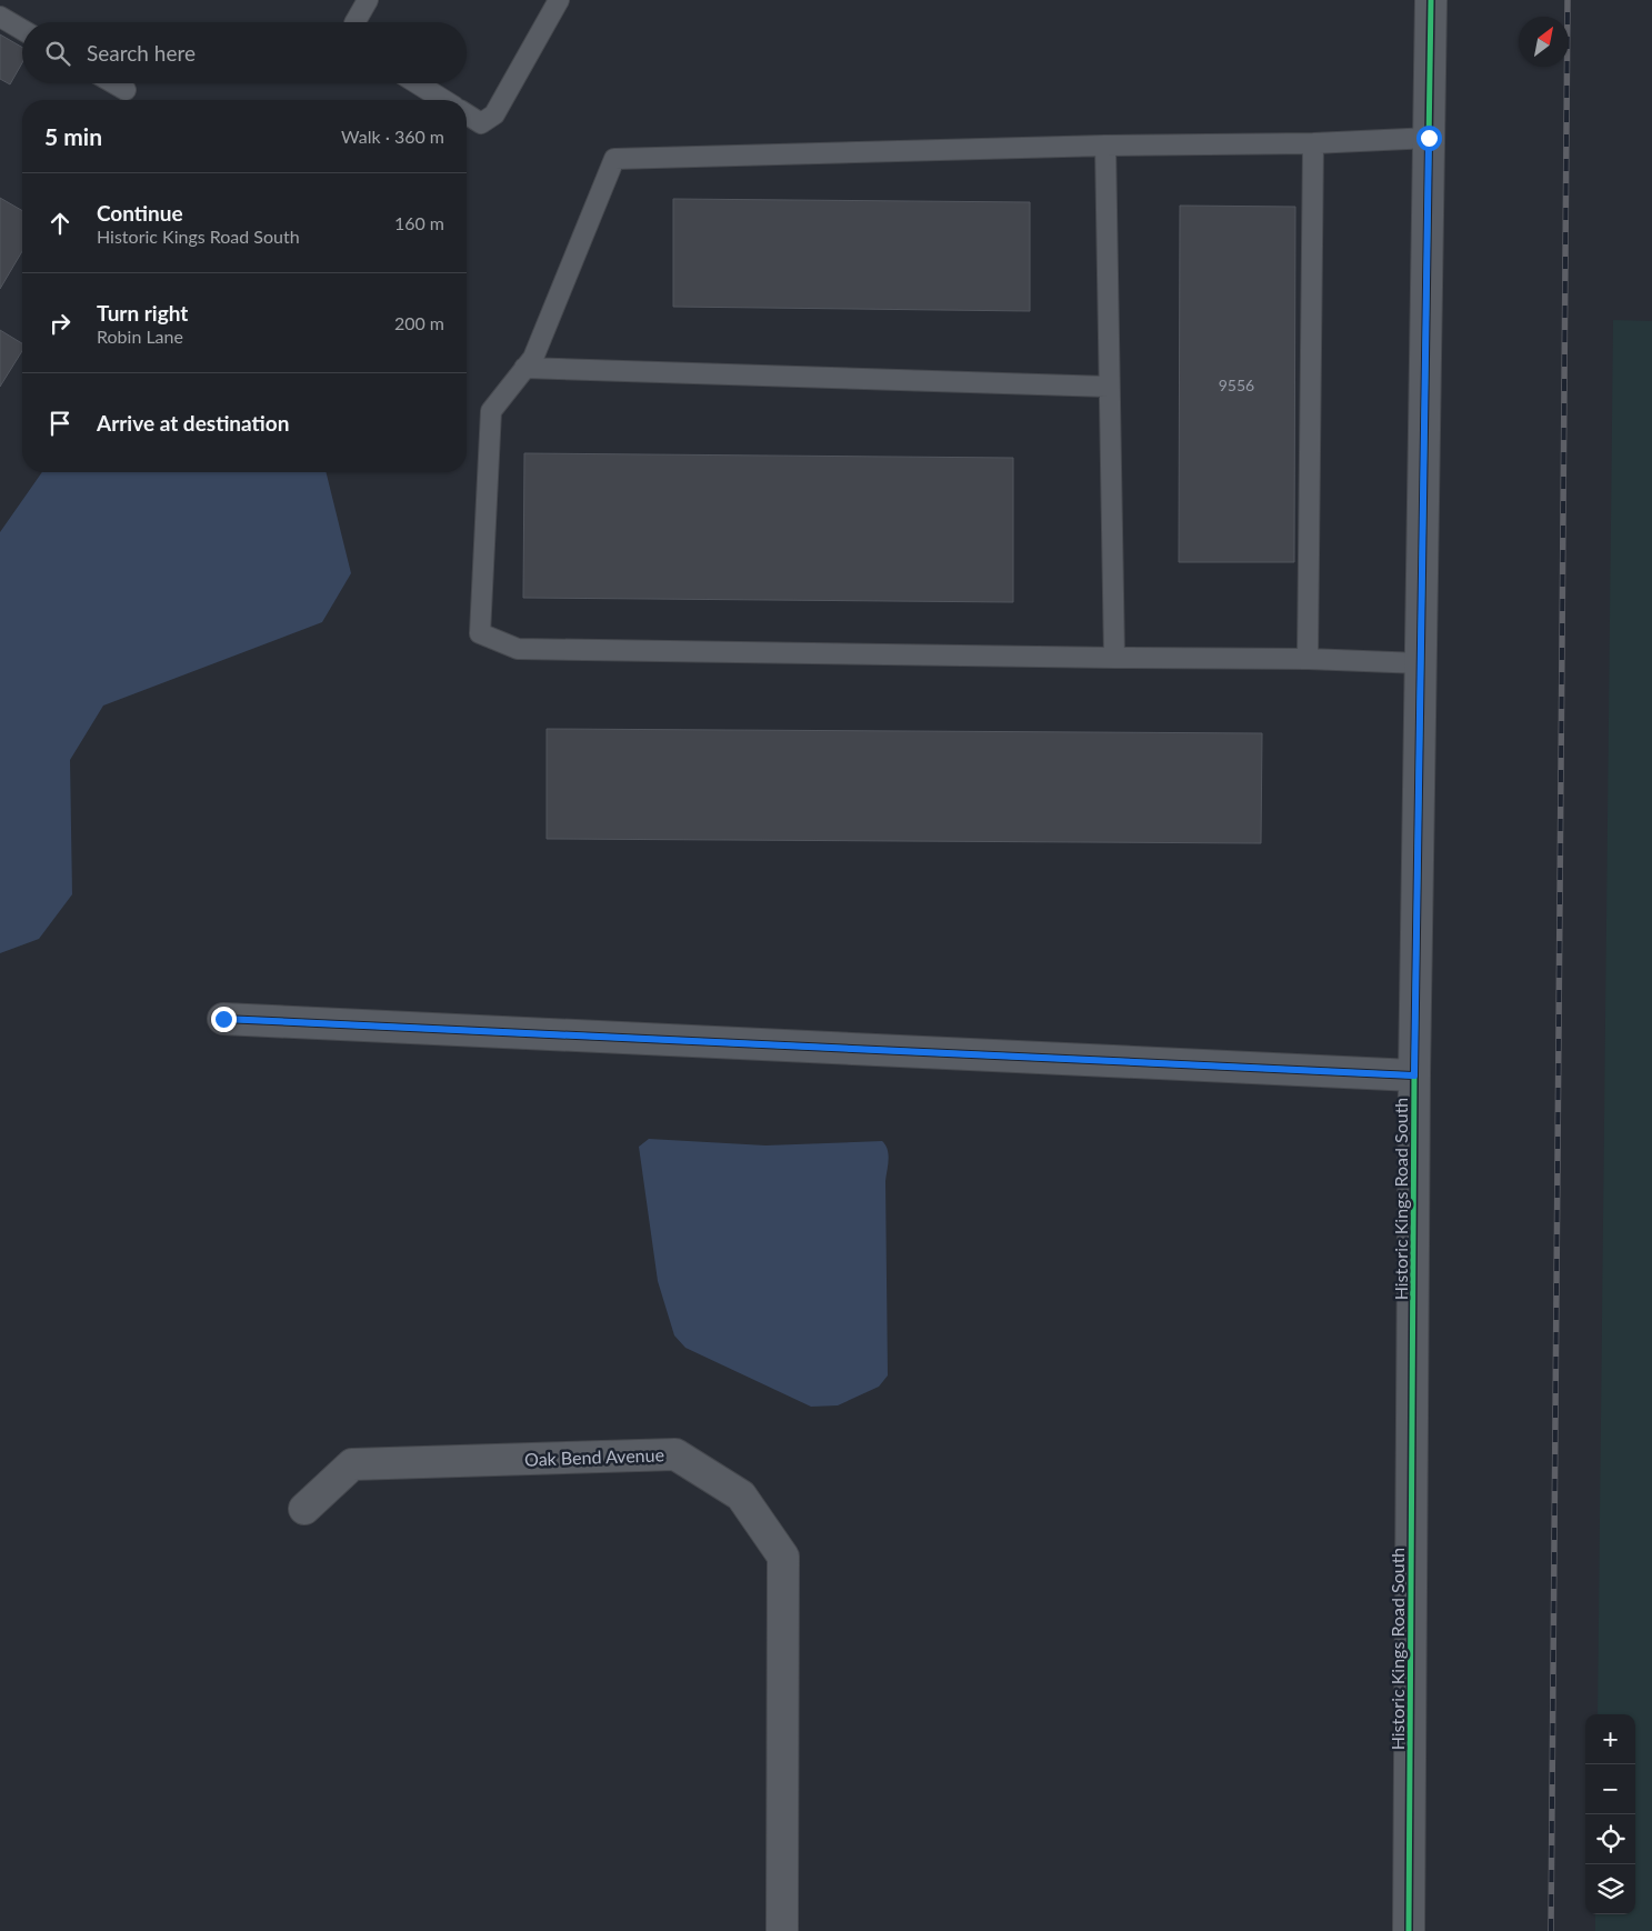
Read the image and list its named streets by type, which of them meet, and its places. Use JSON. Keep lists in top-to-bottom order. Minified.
{"streets":{"street":["Historic Kings Road South","Oak Bend Avenue"]},"house_numbers":["9556"],"north":"top right","page":{"search":"Search here","heading":["5 min","Walk · 360 m"],"list":[["Continue","Historic Kings Road South","160 m"],["Turn right","Robin Lane","200 m"],"Arrive at destination"],"map_buttons":["+","−"]}}
